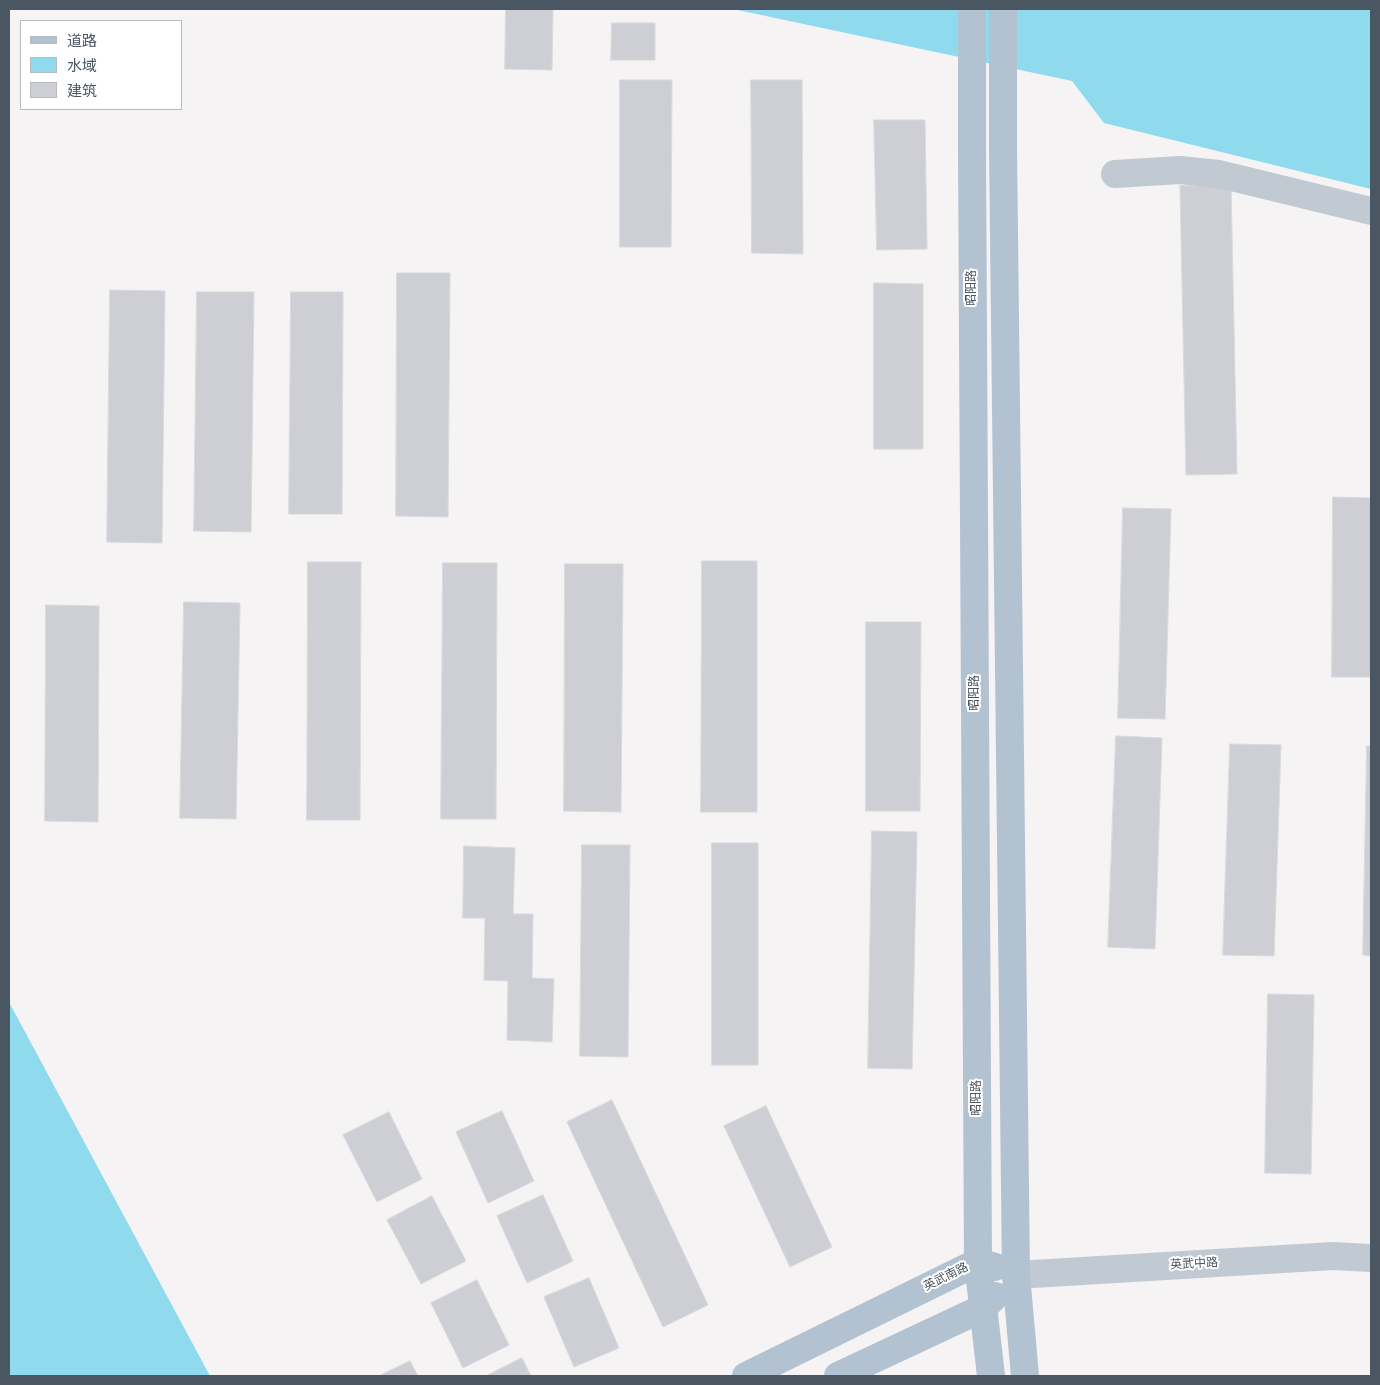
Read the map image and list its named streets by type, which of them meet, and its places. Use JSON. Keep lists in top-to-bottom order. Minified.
{"streets":{"main road":["昭阳路","英武南路"],"street":["英武中路"]},"crossings":[["昭阳路","英武南路"],["英武中路","英武南路"]],"legend":["道路","水域","建筑"]}
